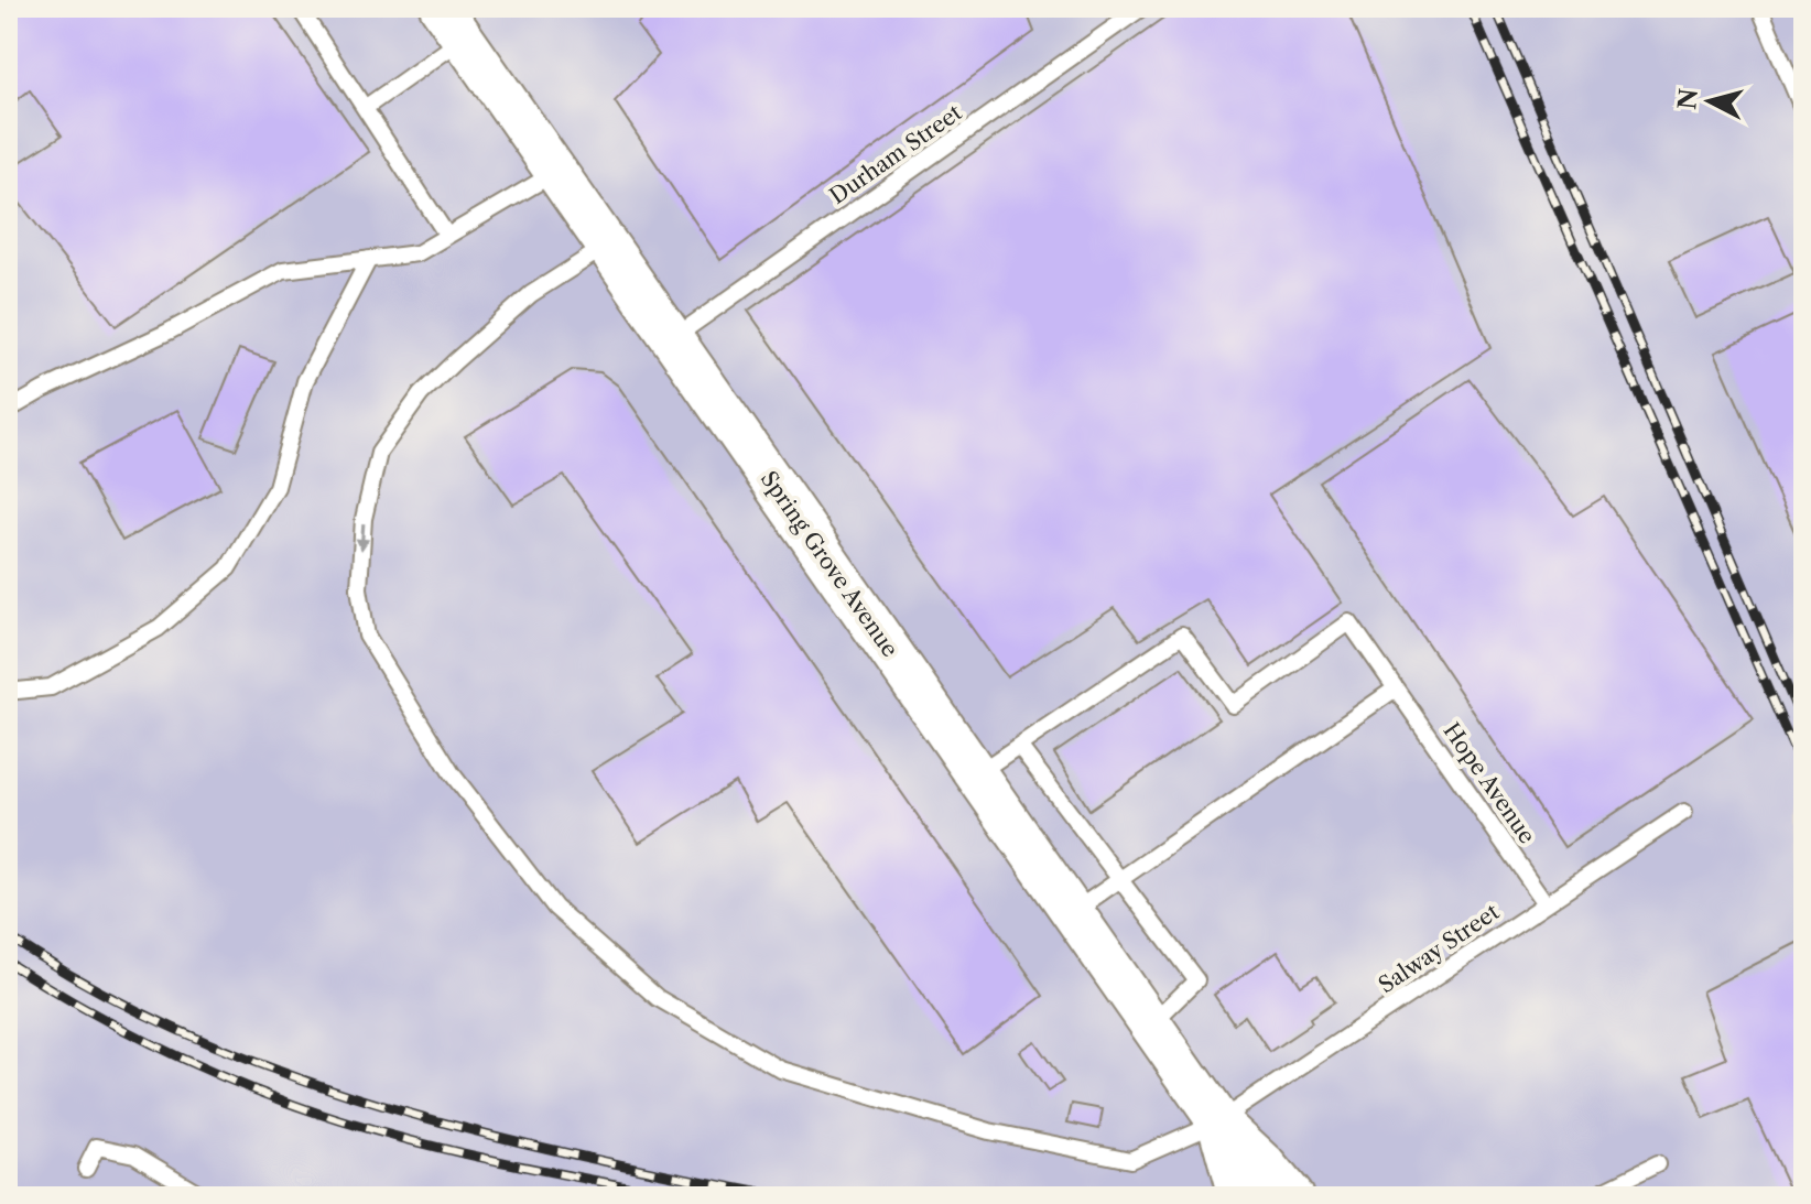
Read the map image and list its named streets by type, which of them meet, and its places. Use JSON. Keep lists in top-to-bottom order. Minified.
{"streets":{"main road":["Spring Grove Avenue"],"lane":["Durham Street","Hope Avenue","Salway Street"]},"crossings":[["Durham Street","Spring Grove Avenue"],["Spring Grove Avenue","Salway Street"],["Hope Avenue","Salway Street"]],"north":"left"}
